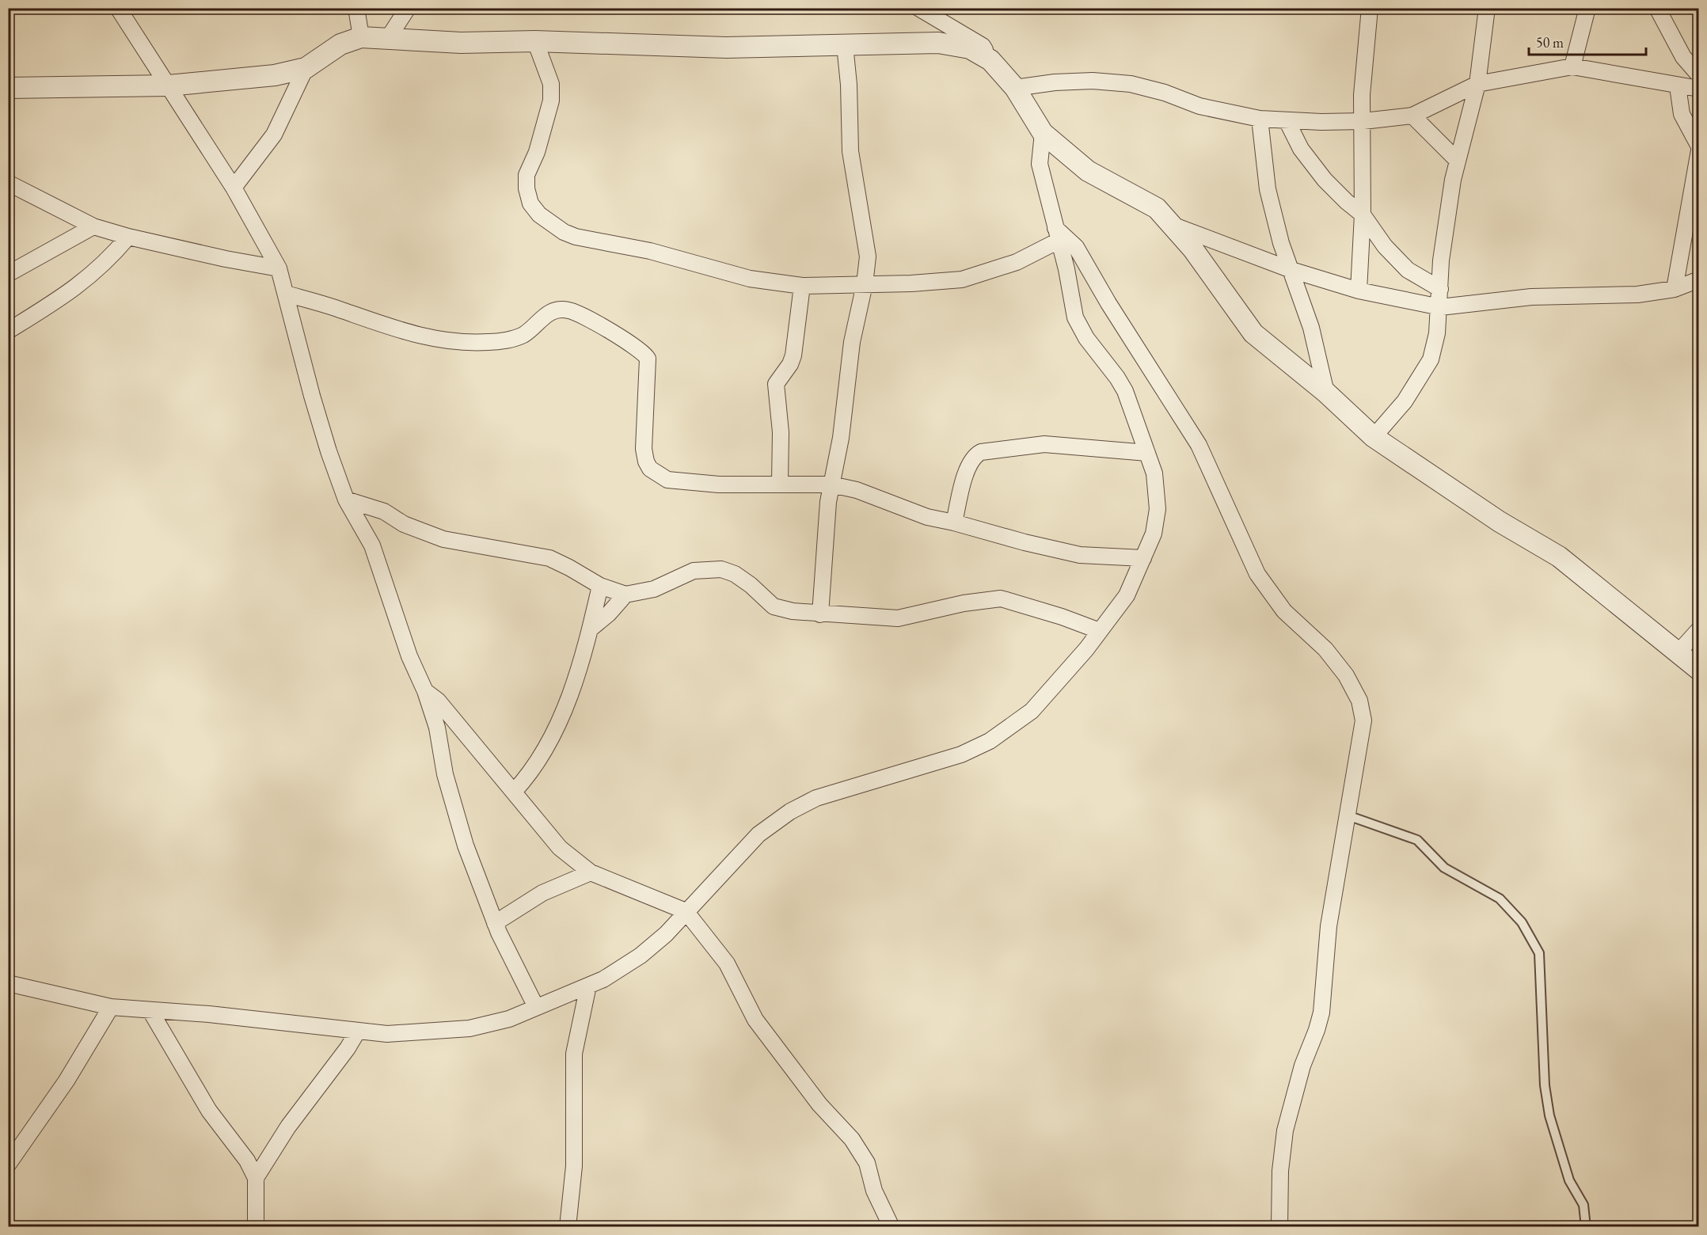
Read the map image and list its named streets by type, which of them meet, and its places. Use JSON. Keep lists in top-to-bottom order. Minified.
{"scale_bar":"50 m"}
